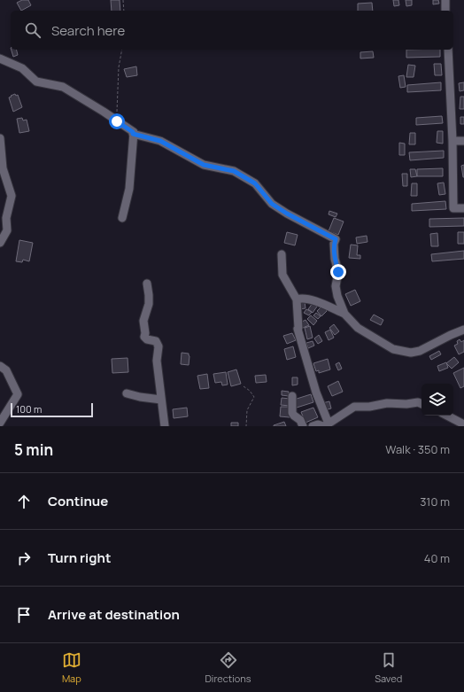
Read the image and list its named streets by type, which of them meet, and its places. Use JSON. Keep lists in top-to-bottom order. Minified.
{"scale_bar":"100 m","page":{"search":"Search here","scale":"100 m","heading":["5 min","Walk · 350 m"],"list":[["Continue","310 m"],["Turn right","40 m"],"Arrive at destination"],"nav":["Map","Directions","Saved"]}}
